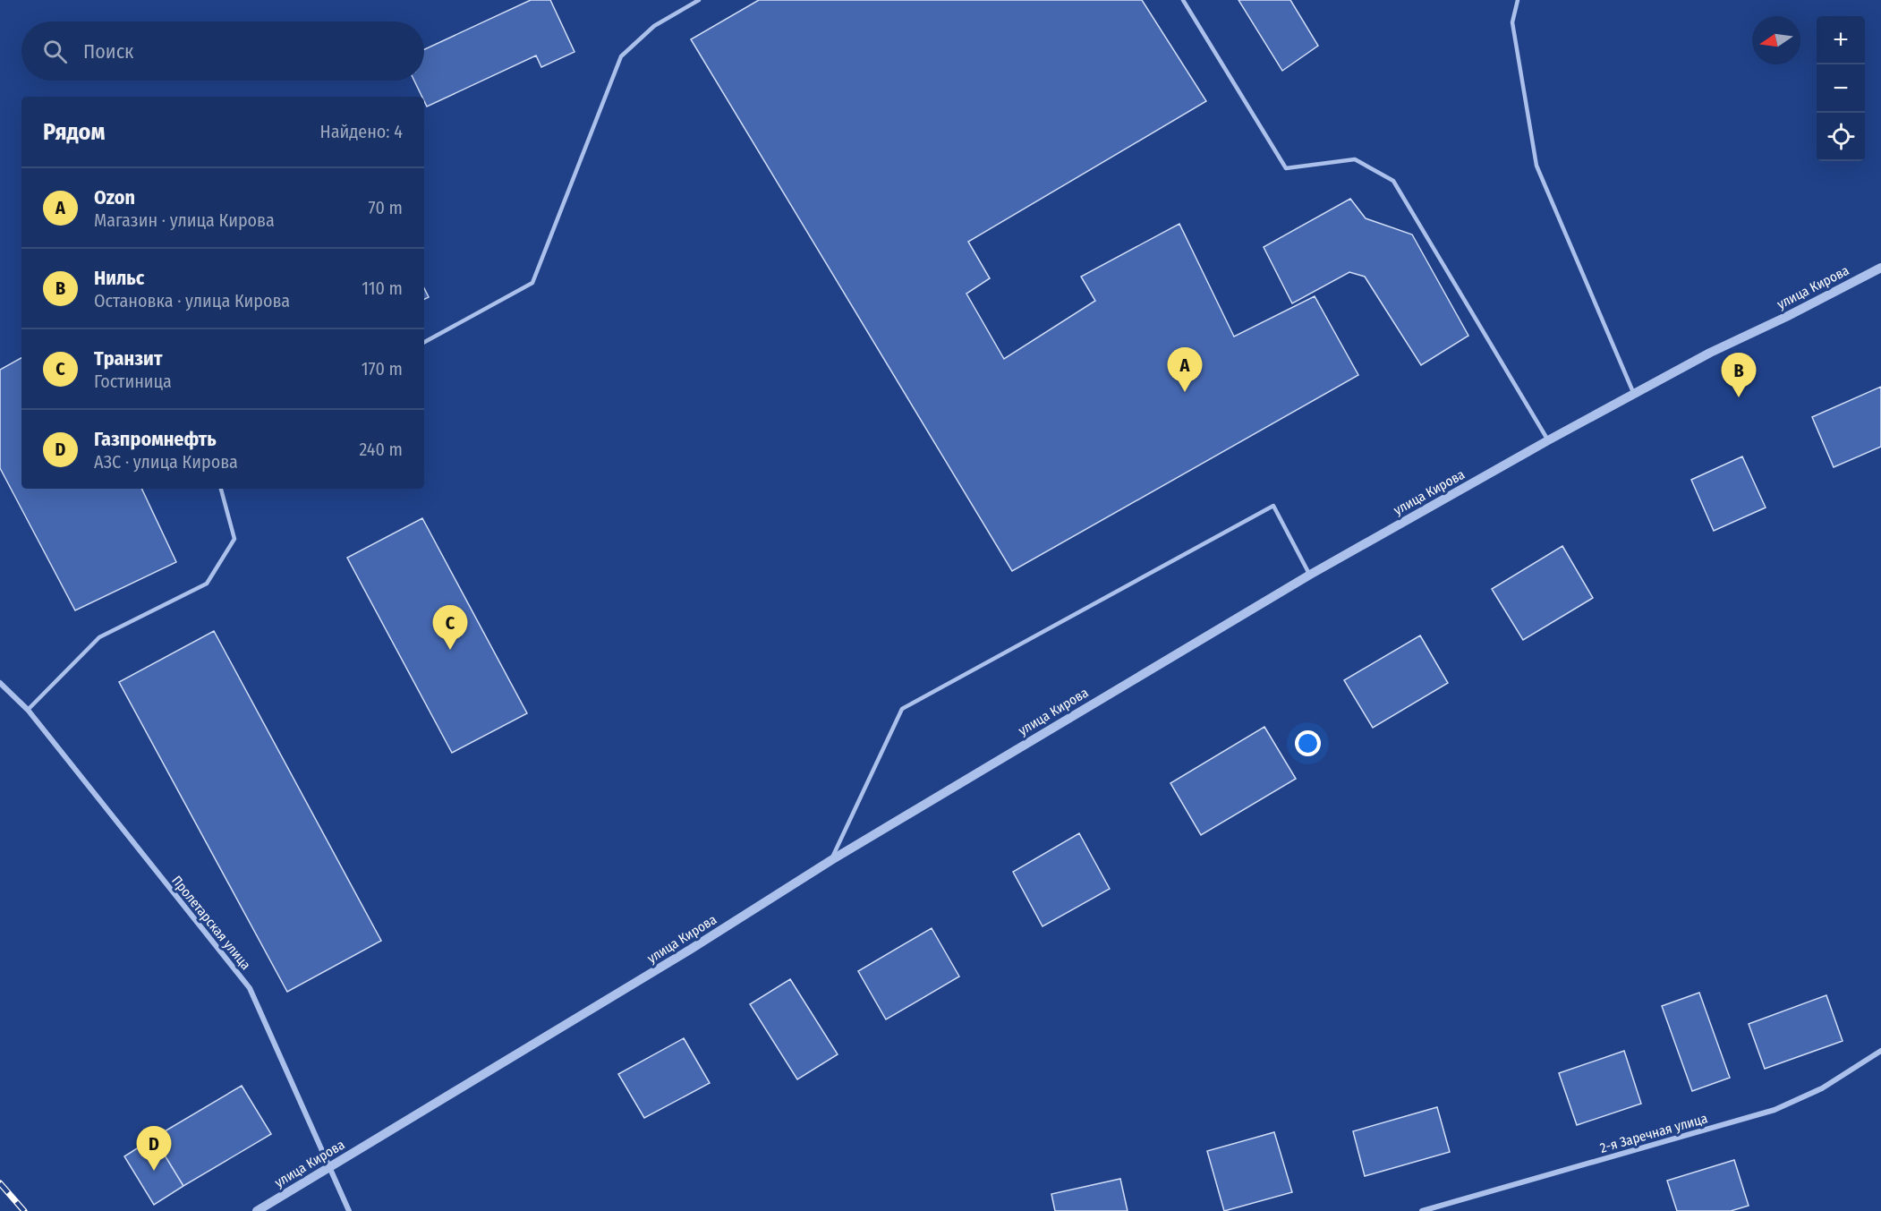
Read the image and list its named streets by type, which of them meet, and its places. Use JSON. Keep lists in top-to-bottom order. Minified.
{"streets":{"street":["улица Кирова","Пролетарская улица","2-я Заречная улица"]},"crossings":[["улица Кирова","Пролетарская улица"]],"north":"left","page":{"map_buttons":["+","−"],"search":"Поиск","heading":["Рядом","Найдено: 4"],"list":[{"mark":"A","name":"Ozon","note":"Магазин · улица Кирова","value":"70 m"},{"mark":"B","name":"Нильс","note":"Остановка · улица Кирова","value":"110 m"},{"mark":"C","name":"Транзит","note":"Гостиница","value":"170 m"},{"mark":"D","name":"Газпромнефть","note":"АЗС · улица Кирова","value":"240 m"}],"pins":["A","B","C","D"]}}
